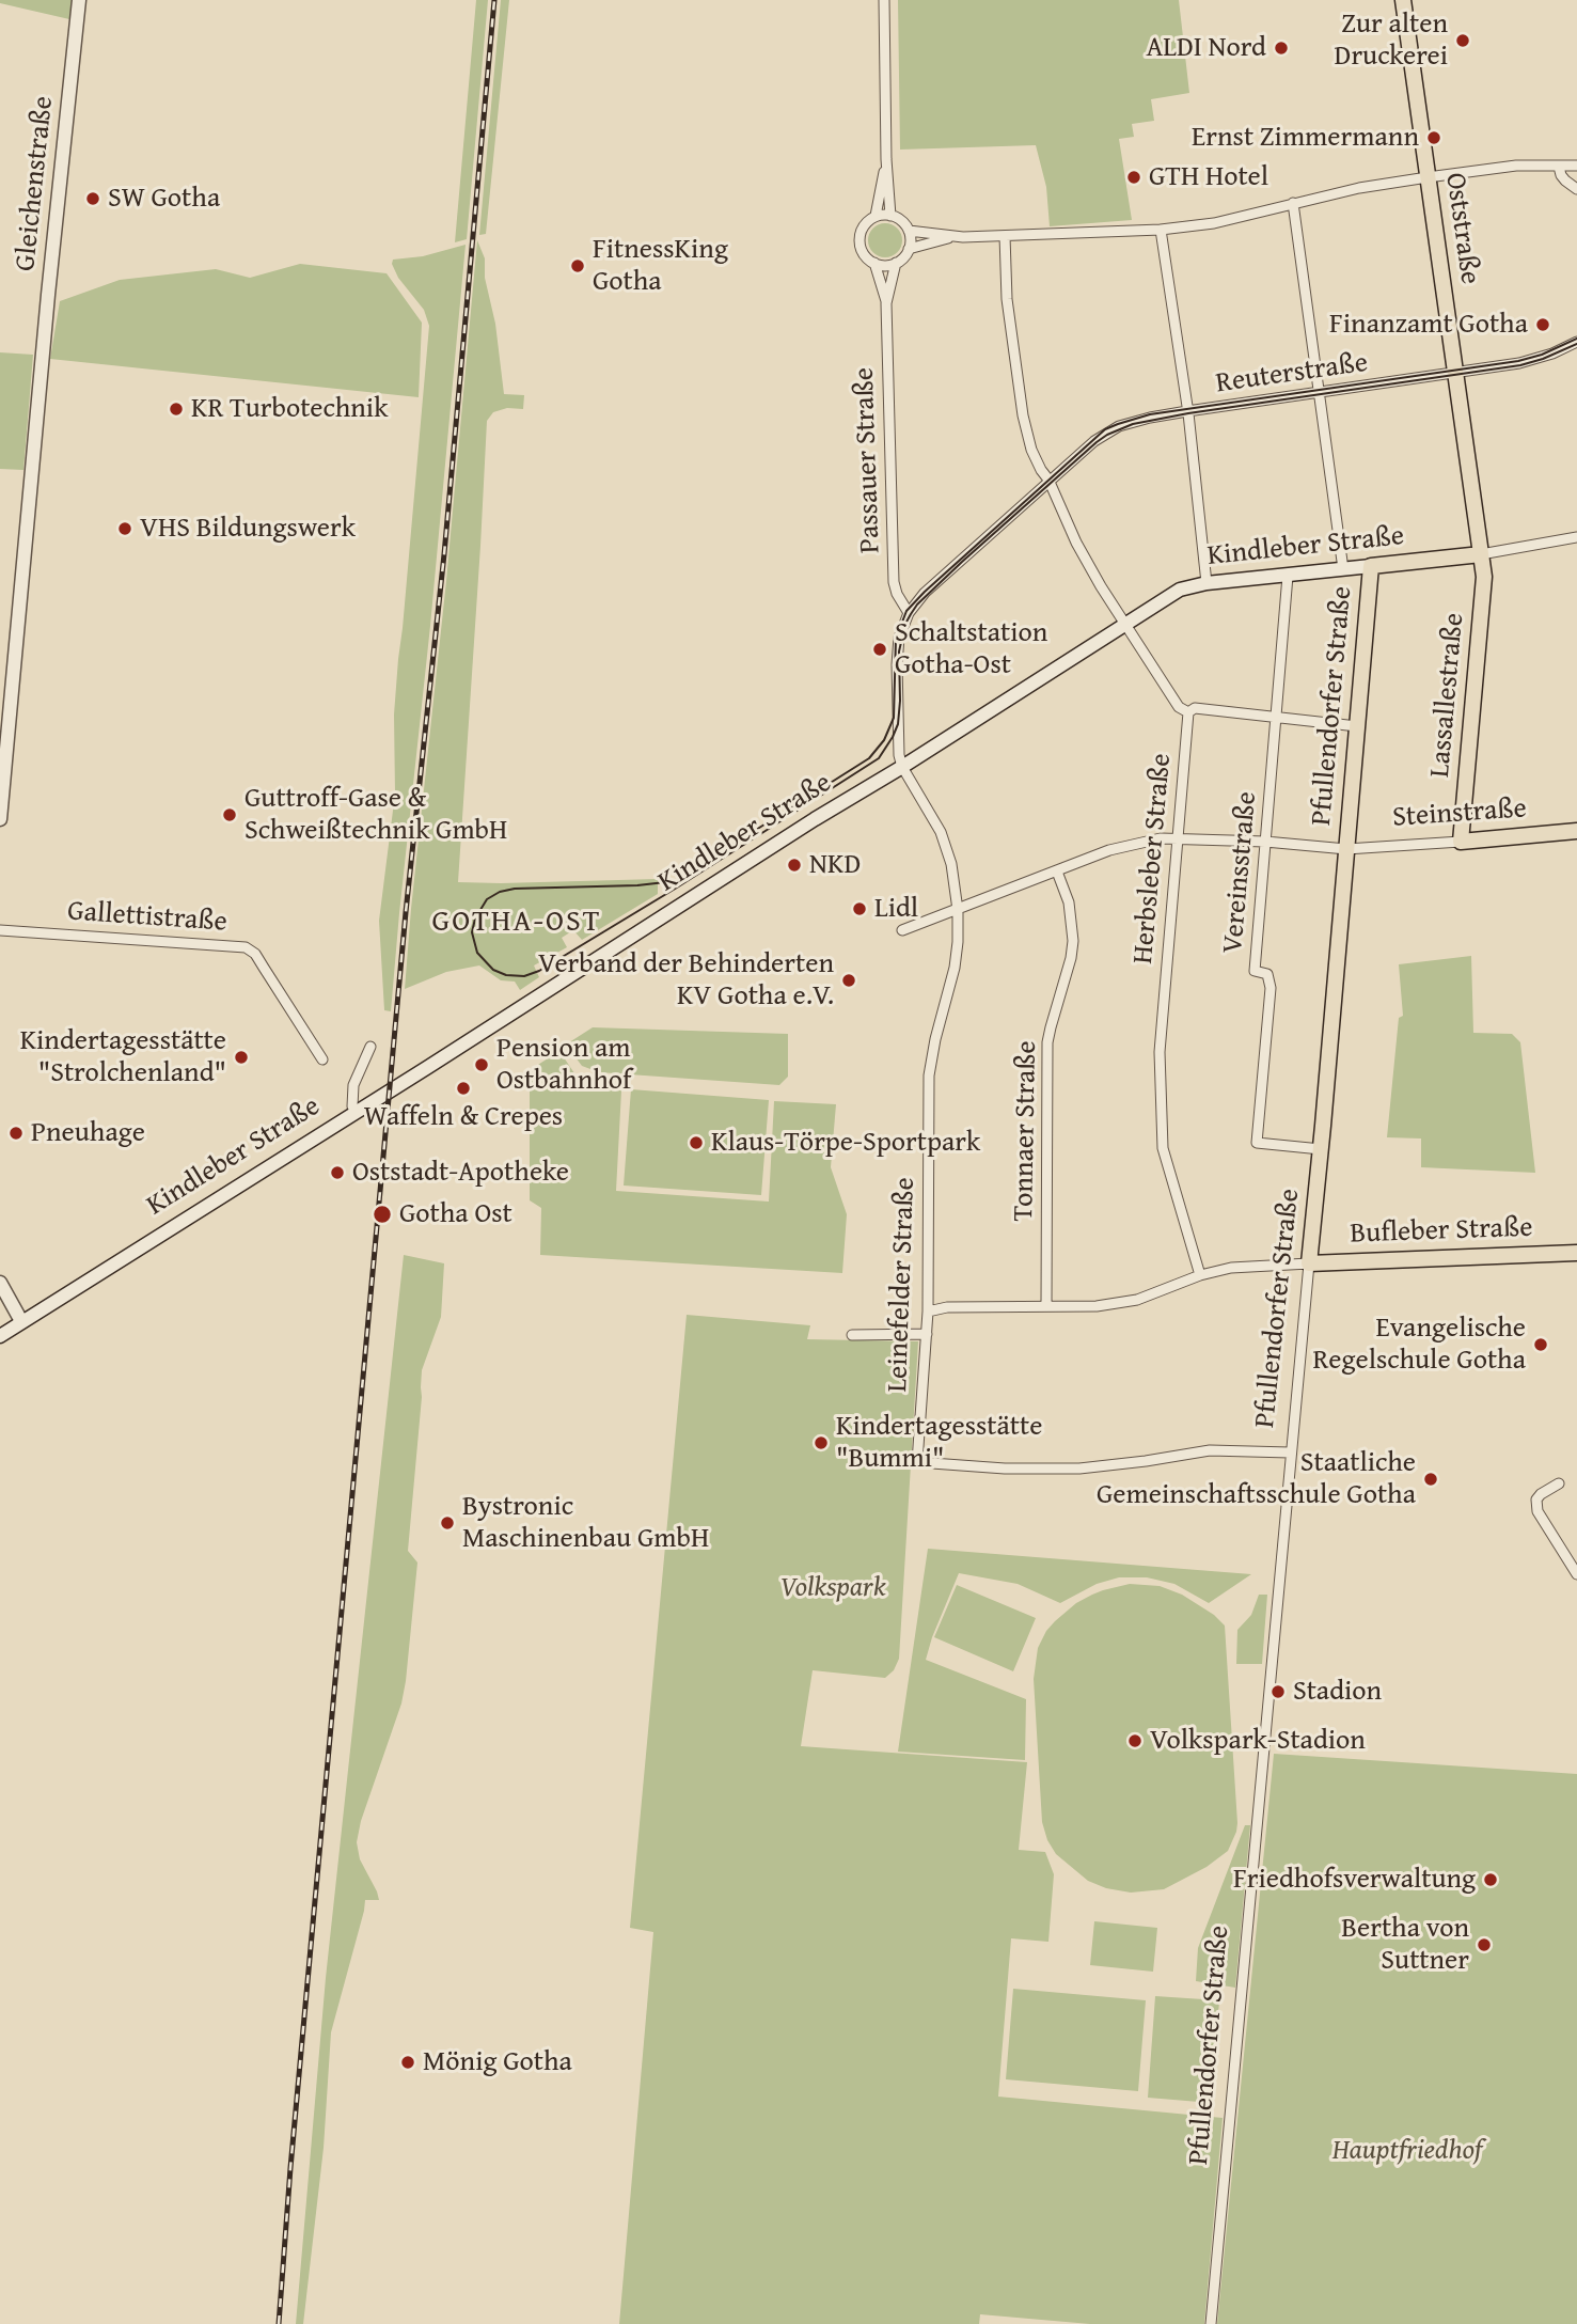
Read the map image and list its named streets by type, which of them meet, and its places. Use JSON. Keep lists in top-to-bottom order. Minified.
{"streets":{"main road":["Gleichenstraße","Oststraße","Kindleber Straße","Lassallestraße","Pfullendorfer Straße","Steinstraße","Bufleber Straße"],"street":["Reuterstraße","Passauer Straße","Herbsleber Straße","Vereinsstraße","Gallettistraße","Tonnaer Straße","Leinefelder Straße"]},"crossings":[["Oststraße","Reuterstraße"],["Oststraße","Kindleber Straße"],["Oststraße","Lassallestraße"],["Reuterstraße","Passauer Straße"],["Kindleber Straße","Lassallestraße"],["Kindleber Straße","Pfullendorfer Straße"],["Kindleber Straße","Vereinsstraße"],["Kindleber Straße","Leinefelder Straße"],["Lassallestraße","Steinstraße"],["Pfullendorfer Straße","Steinstraße"],["Pfullendorfer Straße","Vereinsstraße"],["Pfullendorfer Straße","Bufleber Straße"],["Pfullendorfer Straße","Leinefelder Straße"],["Steinstraße","Herbsleber Straße"],["Steinstraße","Vereinsstraße"],["Steinstraße","Tonnaer Straße"],["Steinstraße","Leinefelder Straße"]],"districts":["GOTHA-OST"],"parks":["Volkspark","Hauptfriedhof"],"places":["Zur alten Druckerei","ALDI Nord","Ernst Zimmermann","GTH Hotel","SW Gotha","FitnessKing Gotha","Finanzamt Gotha","KR Turbotechnik","VHS Bildungswerk","Schaltstation Gotha-Ost","Guttroff-Gase & Schweißtechnik GmbH","NKD","Lidl","Verband der Behinderten KV Gotha e.V.","Kindertagesstätte \"Strolchenland\"","Pension am Ostbahnhof","Waffeln & Crepes","Pneuhage","Klaus-Törpe-Sportpark","Oststadt-Apotheke","Gotha Ost","Evangelische Regelschule Gotha","Kindertagesstätte \"Bummi\"","Staatliche Gemeinschaftsschule Gotha","Bystronic Maschinenbau GmbH","Stadion","Volkspark-Stadion","Friedhofsverwaltung","Bertha von Suttner","Mönig Gotha"]}
